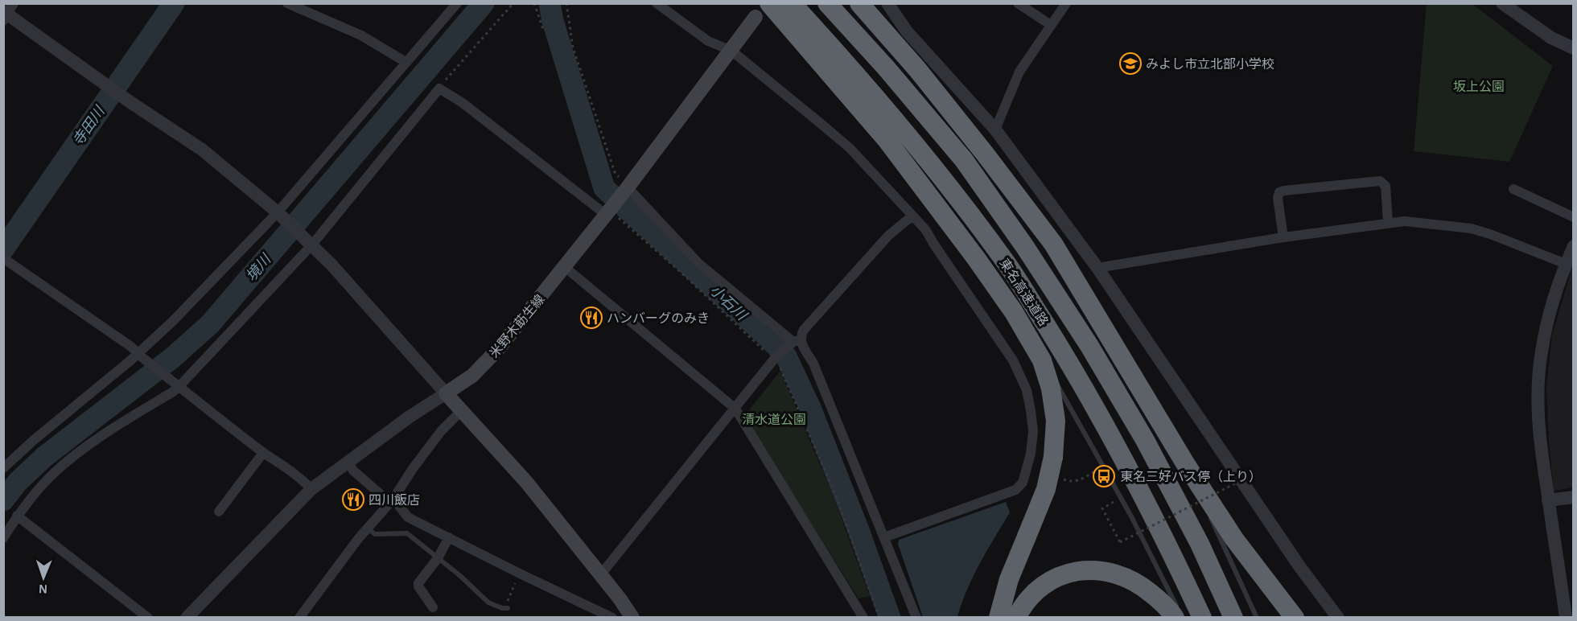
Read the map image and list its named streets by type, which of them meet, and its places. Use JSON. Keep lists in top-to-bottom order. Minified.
{"streets":{"highway":["東名高速道路"],"main road":["米野木莇生線"]},"water":["寺田川","境川","小石川"],"parks":["坂上公園","清水道公園"],"places":{"school or university":["みよし市立北部小学校"],"restaurant":["ハンバーグのみき","四川飯店"],"bus stop":["東名三好バス停（上り）"]},"north":"bottom"}
